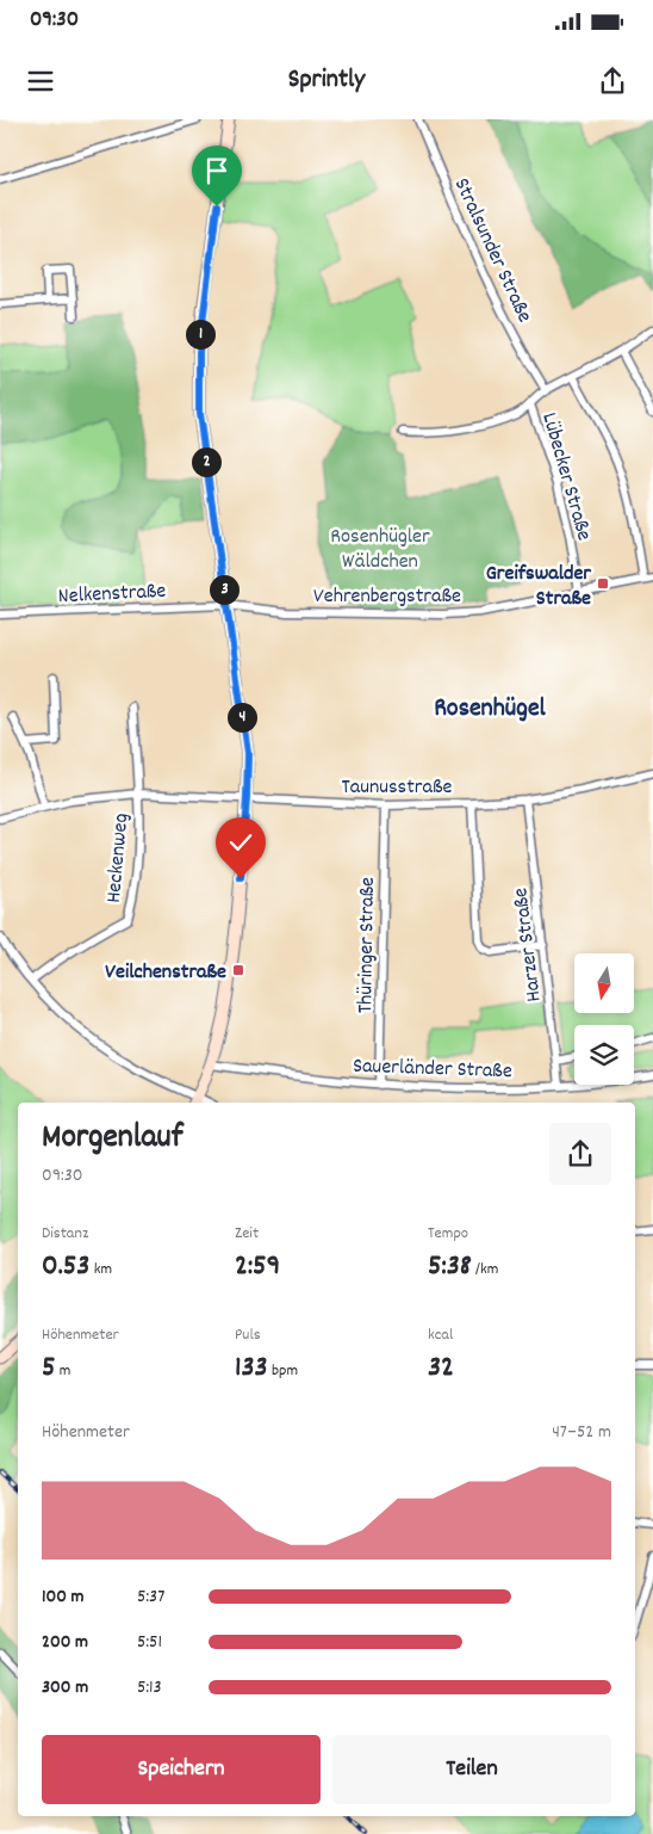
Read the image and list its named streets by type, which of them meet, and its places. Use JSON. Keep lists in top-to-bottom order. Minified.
{"streets":{"street":["Stralsunder Straße","Lübecker Straße","Nelkenstraße","Vehrenbergstraße","Taunusstraße","Heckenweg","Thüringer Straße","Harzer Straße","Sauerländer Straße"]},"crossings":[["Lübecker Straße","Vehrenbergstraße"],["Nelkenstraße","Vehrenbergstraße"],["Taunusstraße","Heckenweg"],["Taunusstraße","Thüringer Straße"],["Taunusstraße","Harzer Straße"],["Thüringer Straße","Sauerländer Straße"],["Harzer Straße","Sauerländer Straße"]],"districts":["Rosenhügel"],"parks":["Rosenhügler Wäldchen"],"places":{"transit":["Greifswalder Straße","Veilchenstraße"]},"north":"bottom","page":{"status":"09:30","header":"Sprintly","pins":["1","2","3","4"],"heading":["Morgenlauf","09:30"],"stats":[["Distanz","0.53 km"],["Zeit","2:59"],["Tempo","5:38 /km"],["Höhenmeter","5 m"],["Puls","133 bpm"],["kcal","32"]],"chart":["Höhenmeter","47–52 m"],"list":[{"name":"100 m","note":"5:37"},{"name":"200 m","note":"5:51"},{"name":"300 m","note":"5:13"}],"buttons":["Speichern","Teilen"]}}
